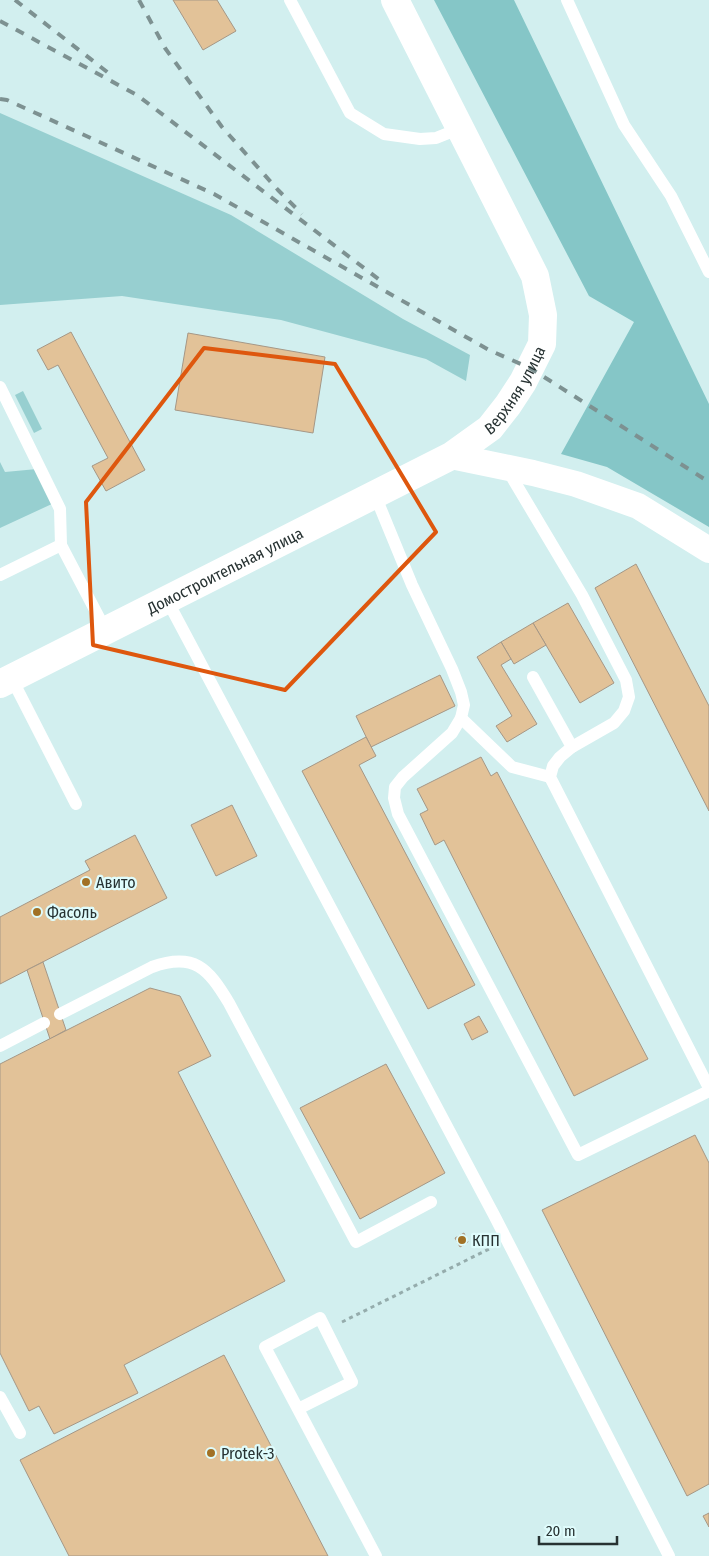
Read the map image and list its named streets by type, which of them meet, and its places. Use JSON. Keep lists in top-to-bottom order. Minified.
{"streets":{"street":["Верхняя улица","Домостроительная улица"]},"crossings":[["Верхняя улица","Домостроительная улица"]],"places":["Авито","Фасоль","КПП","Protek-3"],"scale_bar":"20 m"}
